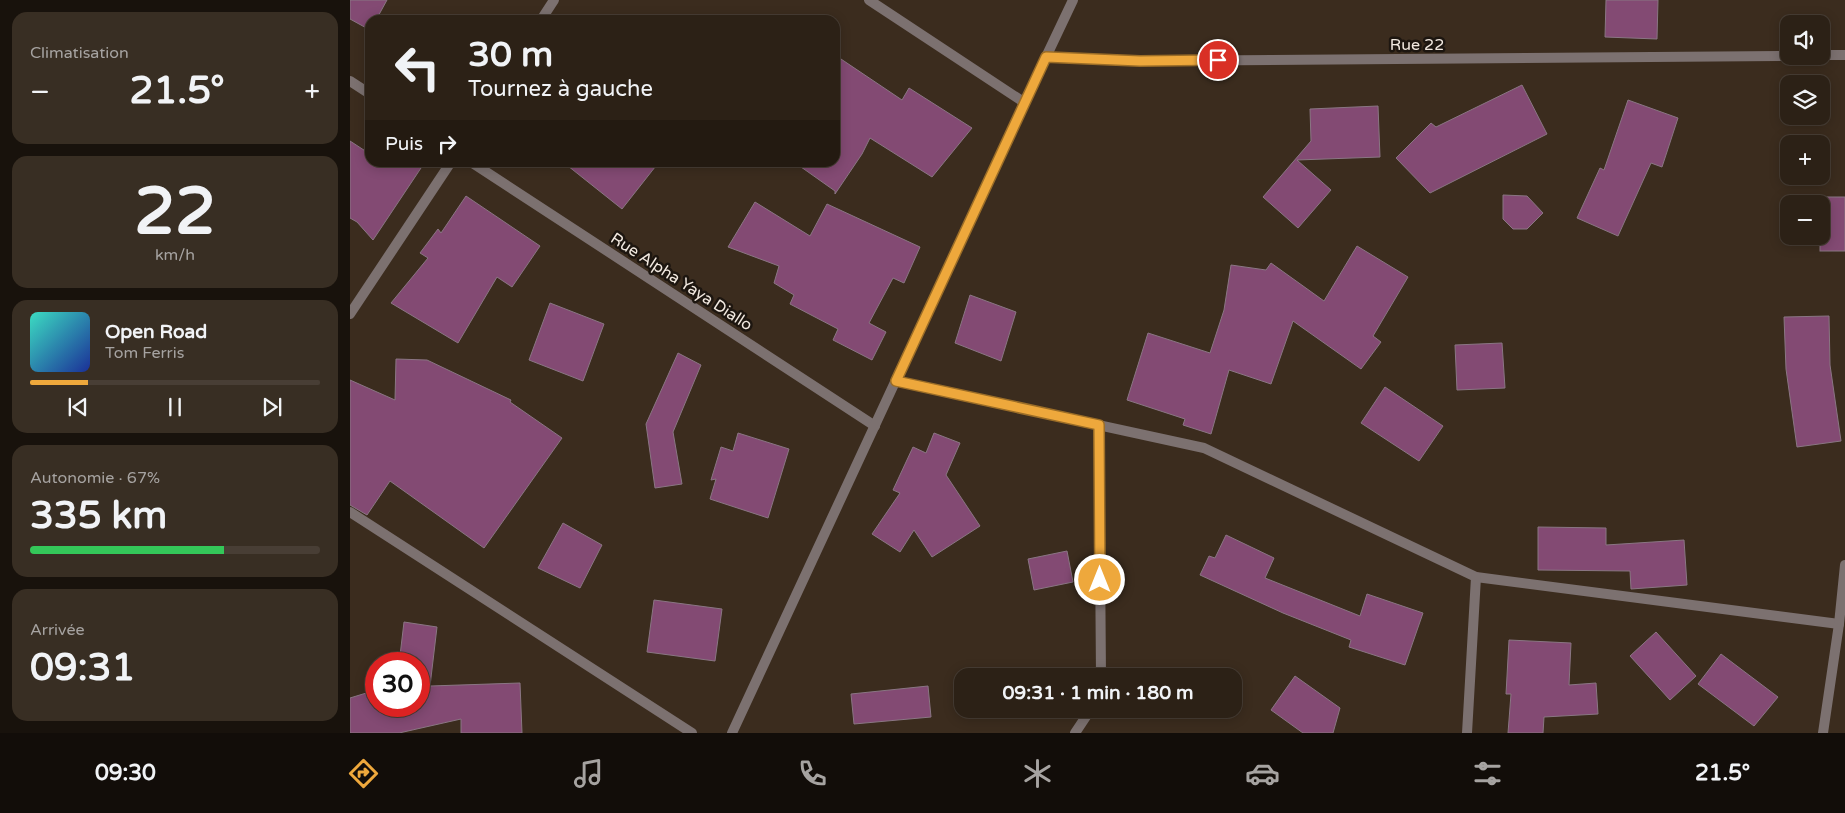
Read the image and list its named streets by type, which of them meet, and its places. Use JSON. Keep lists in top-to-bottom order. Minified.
{"streets":{"street":["Rue 22","Rue Alpha Yaya Diallo"]},"page":{"tile":["Climatisation",["22","km/h"],["Autonomie · 67%","335 km"],["Arrivée","09:31"]],"map_buttons":["+","−"],"turn":["30 m","Tournez à gauche"],"heat":["−","21.5°","+"],"then":"Puis","song":["Open Road","Tom Ferris"],"limit":"30","trip":"09:31 · 1 min · 180 m","tabs":["09:30","21.5°"]}}
